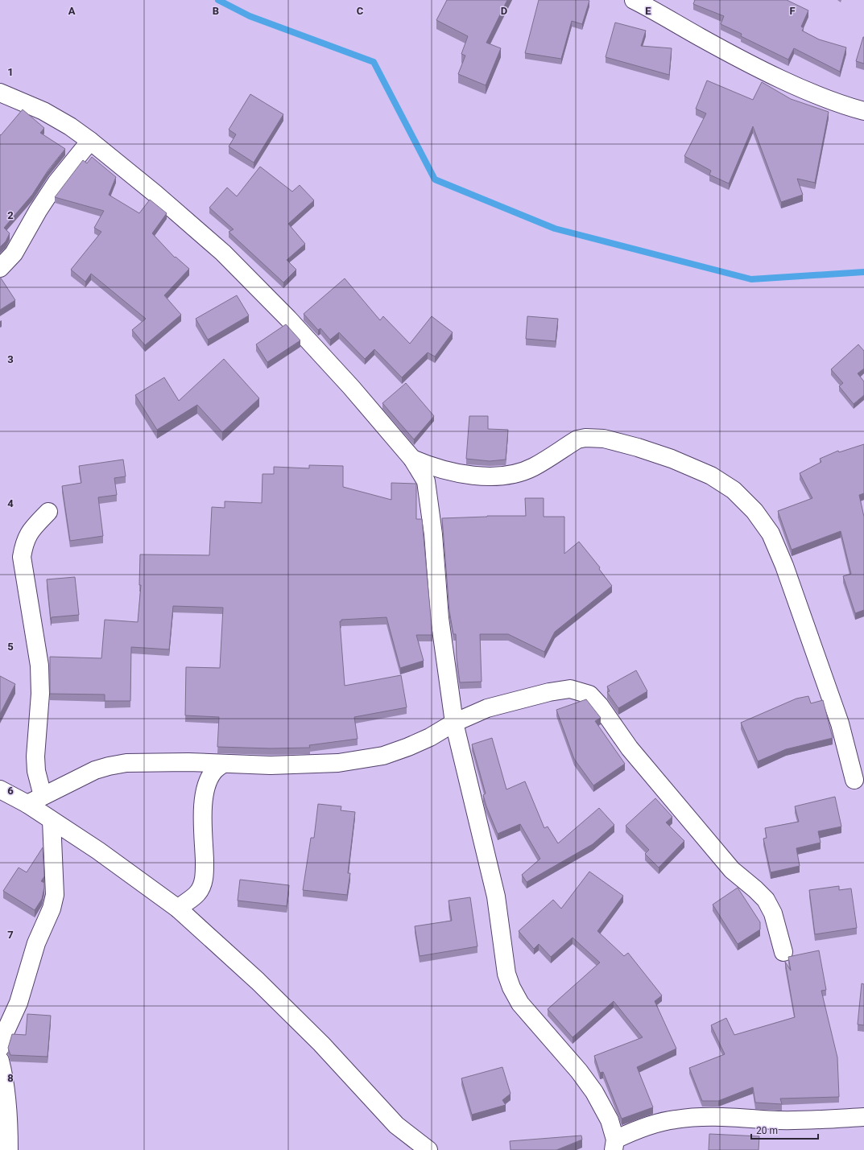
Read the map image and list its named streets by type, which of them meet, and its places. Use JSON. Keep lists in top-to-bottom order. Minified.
{"scale_bar":"20 m","grid":{"columns":["A","B","C","D","E","F"],"rows":["1","2","3","4","5","6","7","8"]}}
